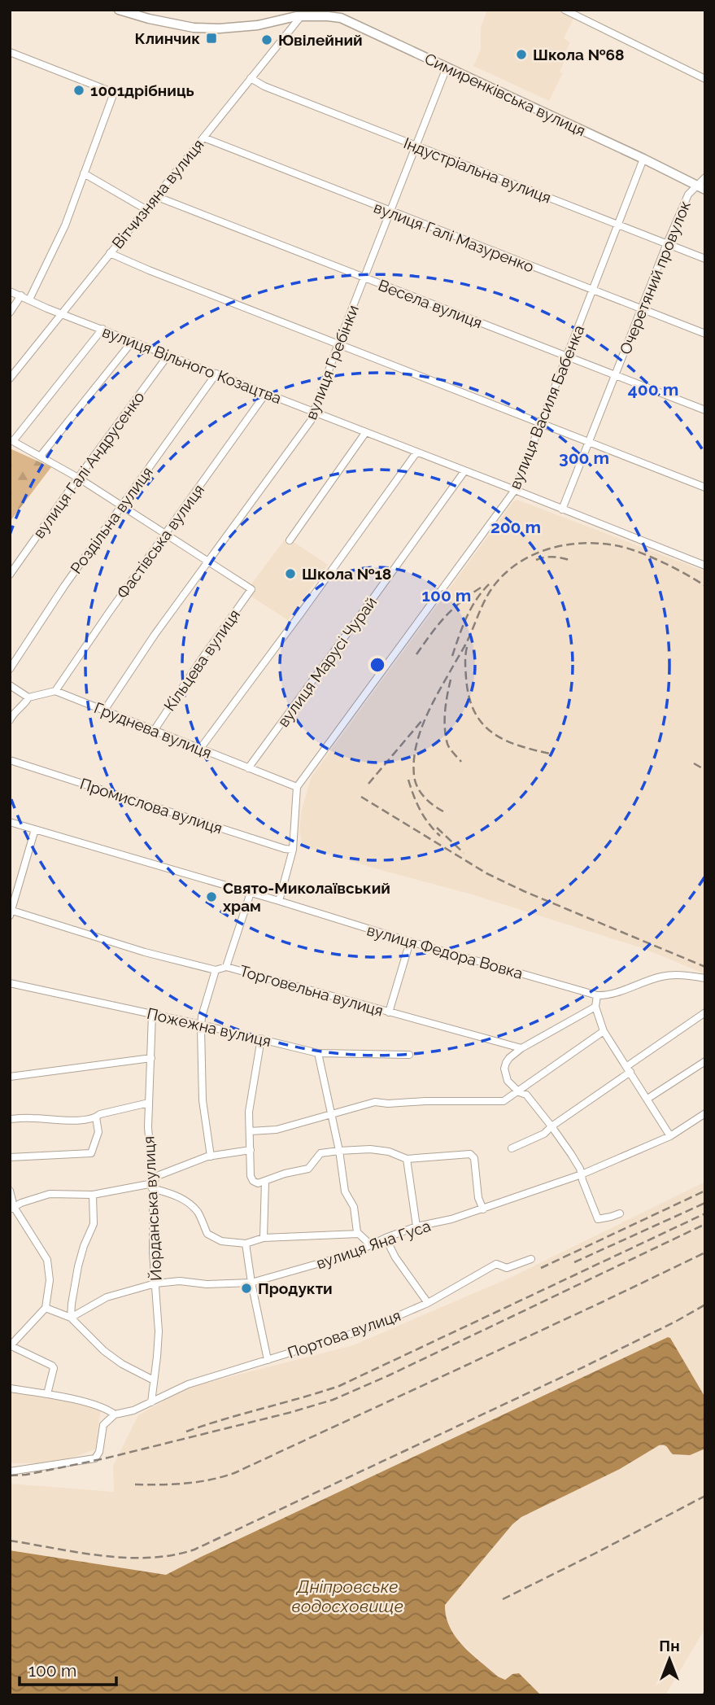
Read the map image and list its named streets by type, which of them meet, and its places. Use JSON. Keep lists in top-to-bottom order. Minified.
{"streets":{"main road":["Симиренківська вулиця"],"street":["Індустріальна вулиця","Вітчизняна вулиця","вулиця Галі Мазуренко","Очеретяний провулок","Весела вулиця","вулиця Гребінки","вулиця Вільного Козацтва","вулиця Василя Бабенка","вулиця Галі Андрусенко","Роздільна вулиця","Фастівська вулиця","Кільцева вулиця","вулиця Марусі Чурай","Груднева вулиця","Промислова вулиця","вулиця Федора Вовка","Торговельна вулиця","Пожежна вулиця","Йорданська вулиця","вулиця Яна Гуса","Портова вулиця"]},"crossings":[["Симиренківська вулиця","Вітчизняна вулиця"],["Симиренківська вулиця","Очеретяний провулок"],["Симиренківська вулиця","вулиця Гребінки"],["Симиренківська вулиця","вулиця Василя Бабенка"],["Індустріальна вулиця","Вітчизняна вулиця"],["Індустріальна вулиця","Очеретяний провулок"],["Індустріальна вулиця","вулиця Гребінки"],["Індустріальна вулиця","вулиця Василя Бабенка"],["Вітчизняна вулиця","вулиця Галі Мазуренко"],["Вітчизняна вулиця","Весела вулиця"],["Вітчизняна вулиця","вулиця Вільного Козацтва"],["вулиця Галі Мазуренко","Очеретяний провулок"],["вулиця Галі Мазуренко","вулиця Гребінки"],["вулиця Галі Мазуренко","вулиця Василя Бабенка"],["Очеретяний провулок","Весела вулиця"],["Очеретяний провулок","вулиця Вільного Козацтва"],["Весела вулиця","вулиця Гребінки"],["Весела вулиця","вулиця Василя Бабенка"],["вулиця Гребінки","вулиця Вільного Козацтва"],["вулиця Гребінки","Кільцева вулиця"],["вулиця Гребінки","Груднева вулиця"],["вулиця Вільного Козацтва","вулиця Василя Бабенка"],["вулиця Вільного Козацтва","вулиця Галі Андрусенко"],["вулиця Вільного Козацтва","Роздільна вулиця"],["вулиця Вільного Козацтва","Фастівська вулиця"],["вулиця Вільного Козацтва","вулиця Марусі Чурай"],["вулиця Василя Бабенка","Груднева вулиця"],["Фастівська вулиця","Груднева вулиця"],["Кільцева вулиця","Груднева вулиця"],["вулиця Марусі Чурай","Груднева вулиця"],["Пожежна вулиця","Йорданська вулиця"],["Йорданська вулиця","вулиця Яна Гуса"],["Йорданська вулиця","Портова вулиця"]],"water":["Дніпровське водосховище"],"places":{"transit":["Клинчик"],"other":["Ювілейний","Школа №68","1001дрібниць","Школа №18","Свято-Миколаївський храм","Продукти"]},"scale_bar":"100 m","north":"top","rings":["400 m","300 m","200 m","100 m"]}
